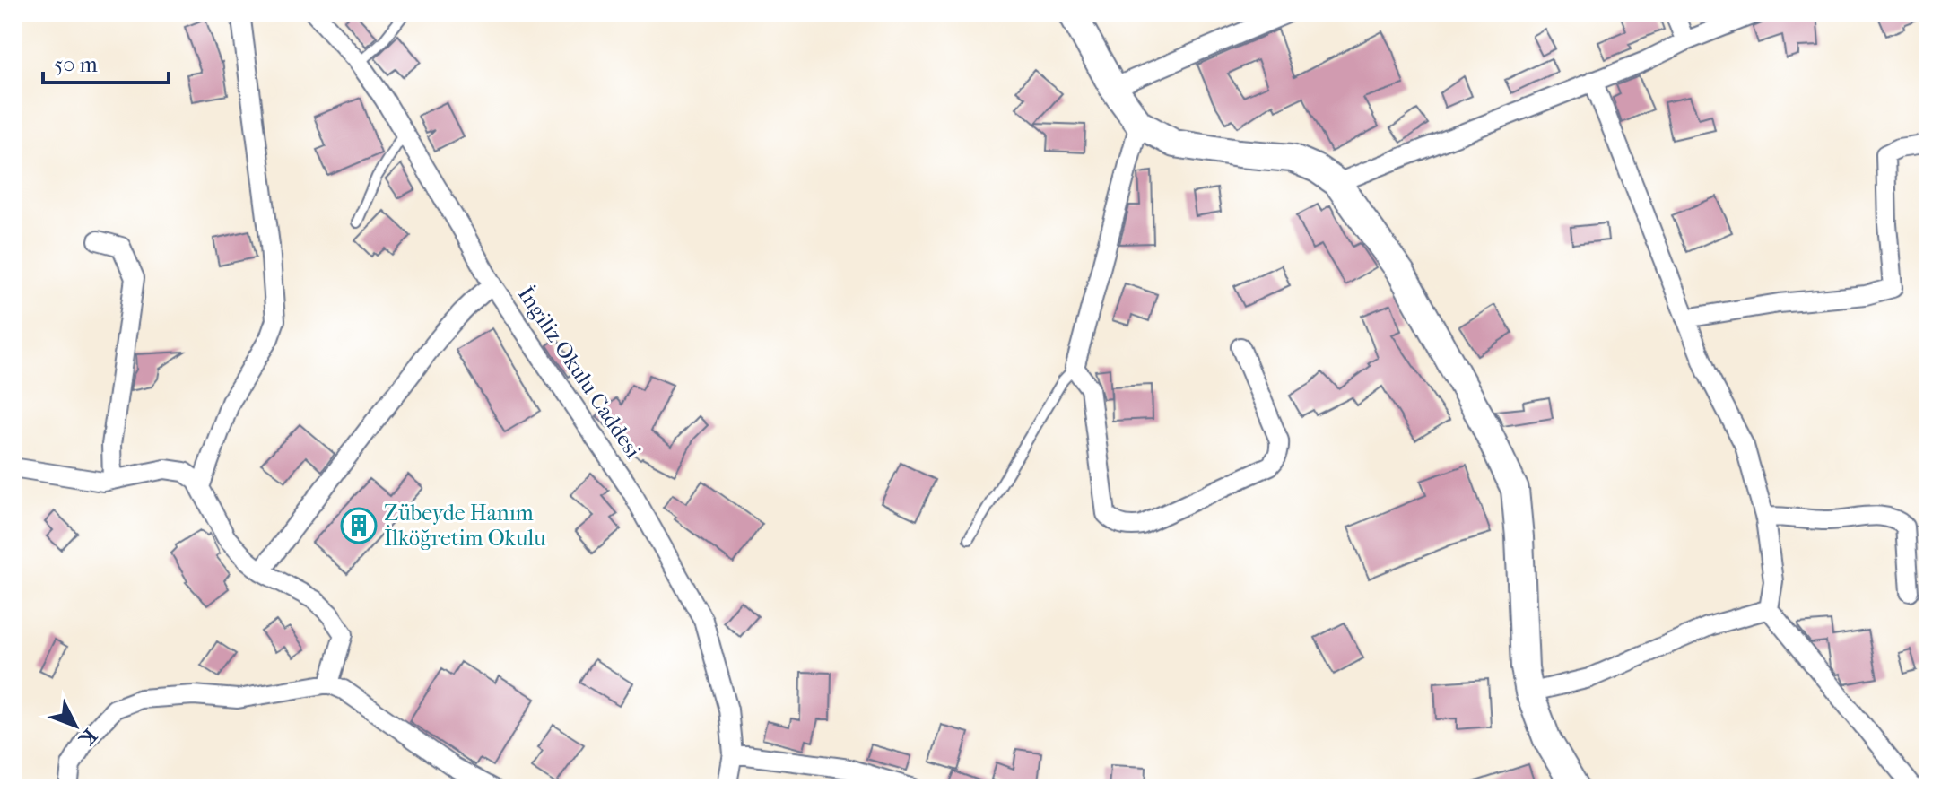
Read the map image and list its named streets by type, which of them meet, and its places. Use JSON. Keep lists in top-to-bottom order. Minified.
{"streets":{"street":["İngiliz Okulu Caddesi"]},"places":{"building":["Zübeyde Hanım İlköğretim Okulu"]},"scale_bar":"50 m","north":"bottom right"}
